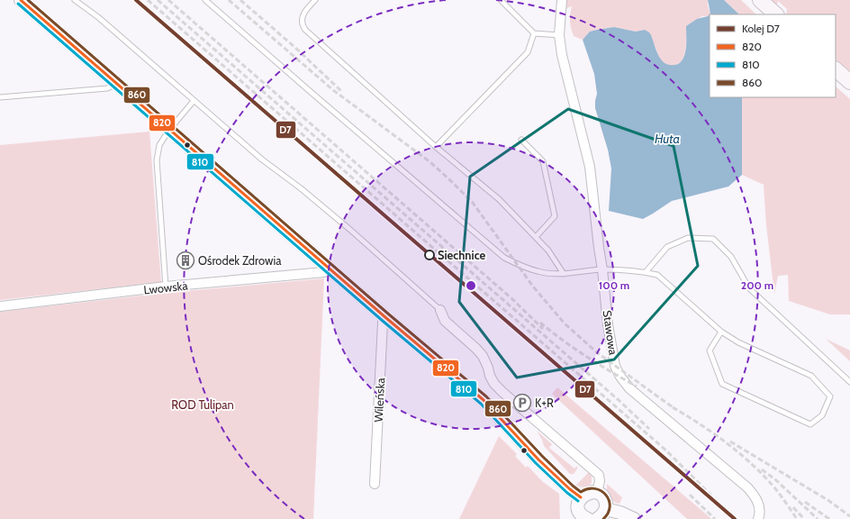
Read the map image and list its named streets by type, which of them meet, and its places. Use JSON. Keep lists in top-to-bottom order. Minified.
{"streets":{"street":["Lwowska","Stawowa","Wileńska"]},"water":["Huta"],"parks":["ROD Tulipan"],"places":{"other":["Siechnice"],"building":["Ośrodek Zdrowia"],"parking":["K+R"]},"lines":["rail line D7","transit line 820","transit line 860","transit line 810"],"legend":["Kolej D7","820","810","860"],"rings":["100 m","200 m"]}
